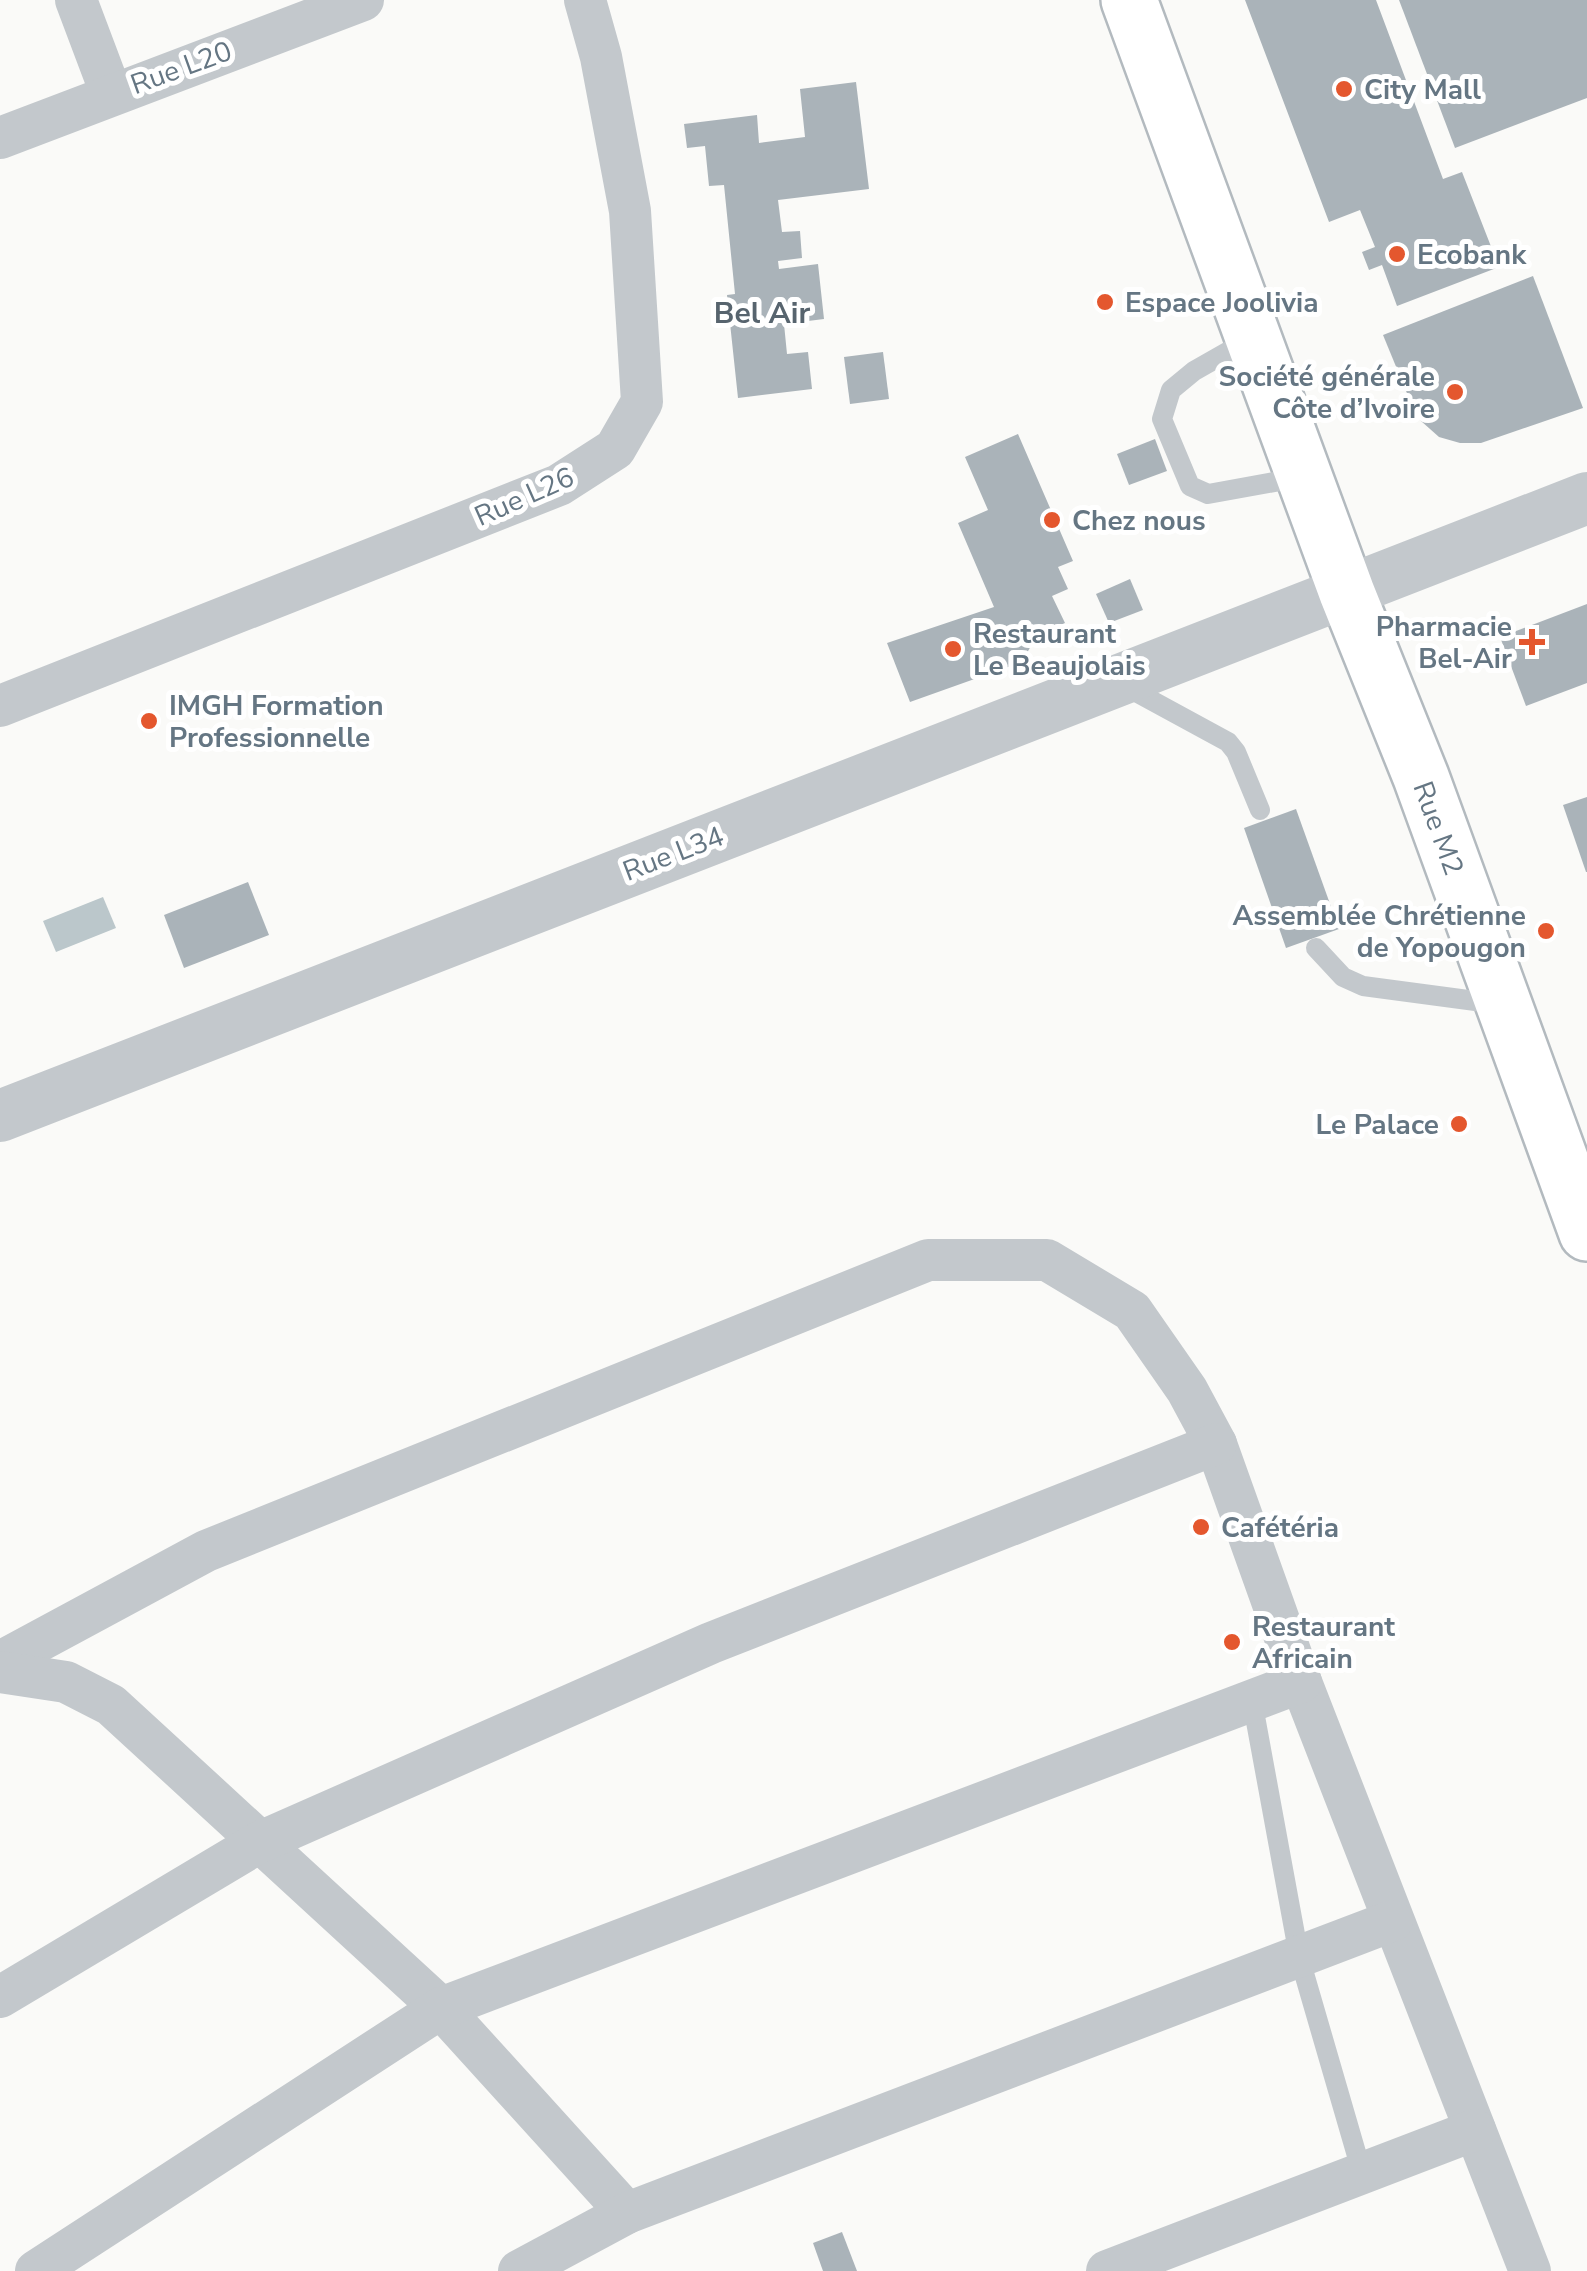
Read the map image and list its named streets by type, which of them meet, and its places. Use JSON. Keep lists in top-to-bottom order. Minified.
{"streets":{"main road":["Rue M2"],"street":["Rue L20","Rue L26","Rue L34"]},"crossings":[["Rue M2","Rue L34"]],"districts":["Bel Air"],"places":{"other":["City Mall","Ecobank","Espace Joolivia","Société générale Côte d’Ivoire","Chez nous","Restaurant Le Beaujolais","IMGH Formation Professionnelle","Assemblée Chrétienne de Yopougon","Le Palace","Cafétéria","Restaurant Africain"],"health":["Pharmacie Bel-Air"]}}
